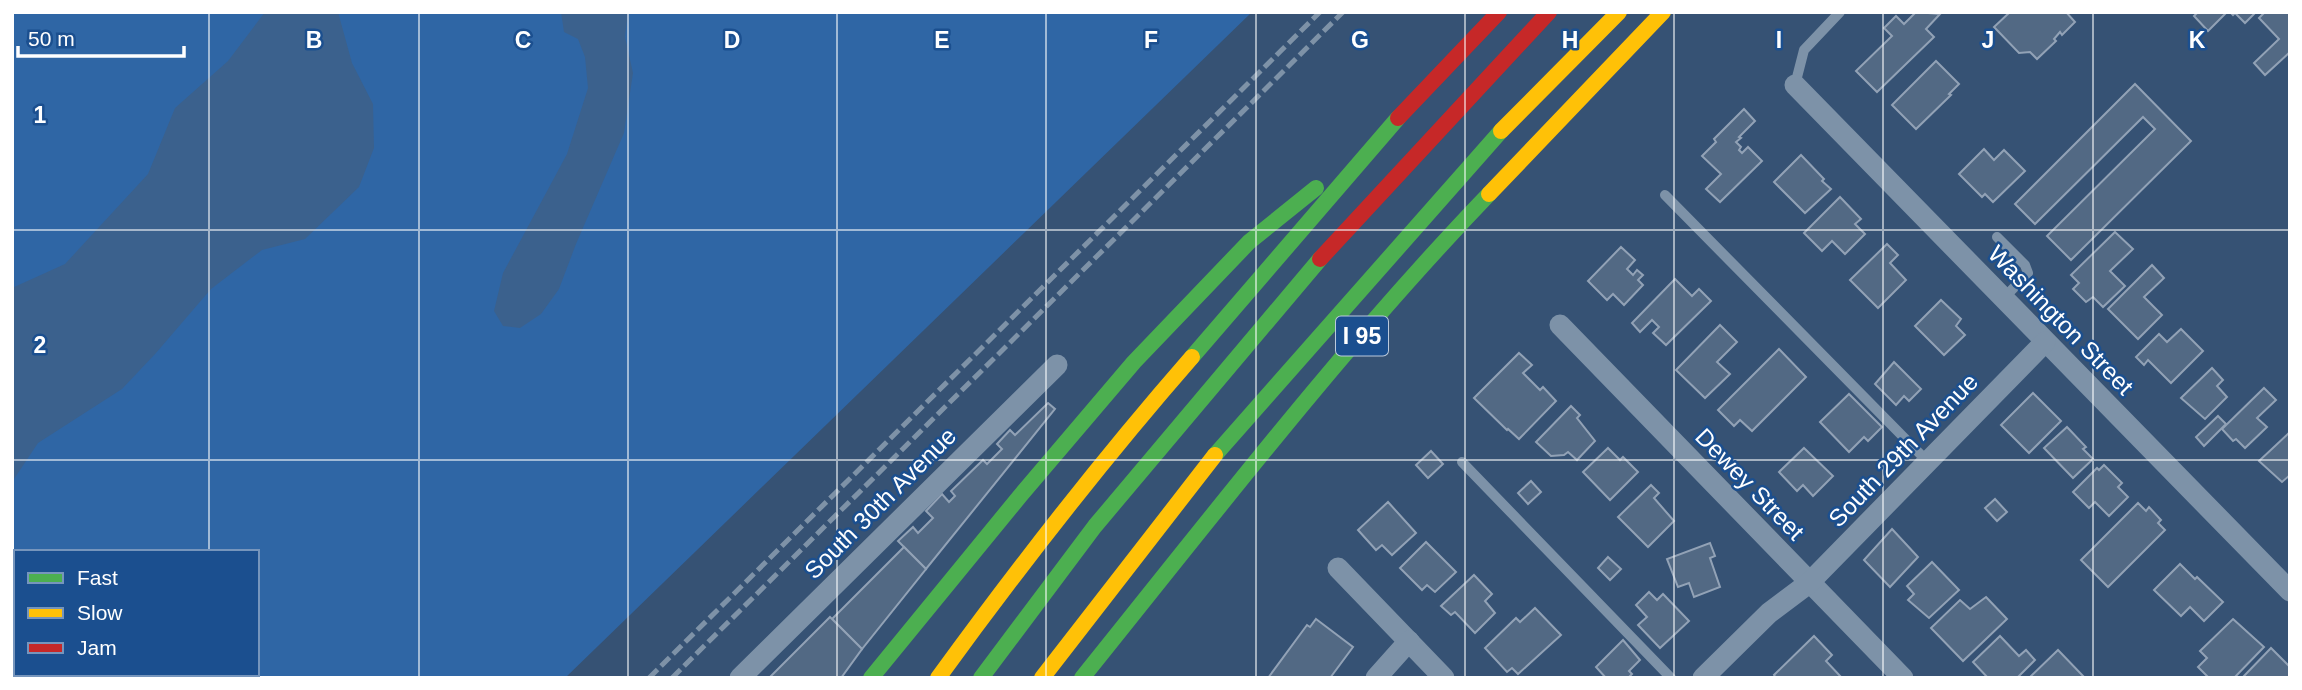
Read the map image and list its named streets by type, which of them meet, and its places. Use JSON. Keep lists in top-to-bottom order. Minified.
{"streets":{"highway":["I 95"],"street":["Washington Street","South 29th Avenue","Dewey Street","South 30th Avenue"]},"crossings":[["Washington Street","South 29th Avenue"],["South 29th Avenue","Dewey Street"]],"legend":["Fast","Slow","Jam"],"scale_bar":"50 m","grid":{"columns":["B","C","D","E","F","G","H","I","J","K"],"rows":["1","2"]}}
